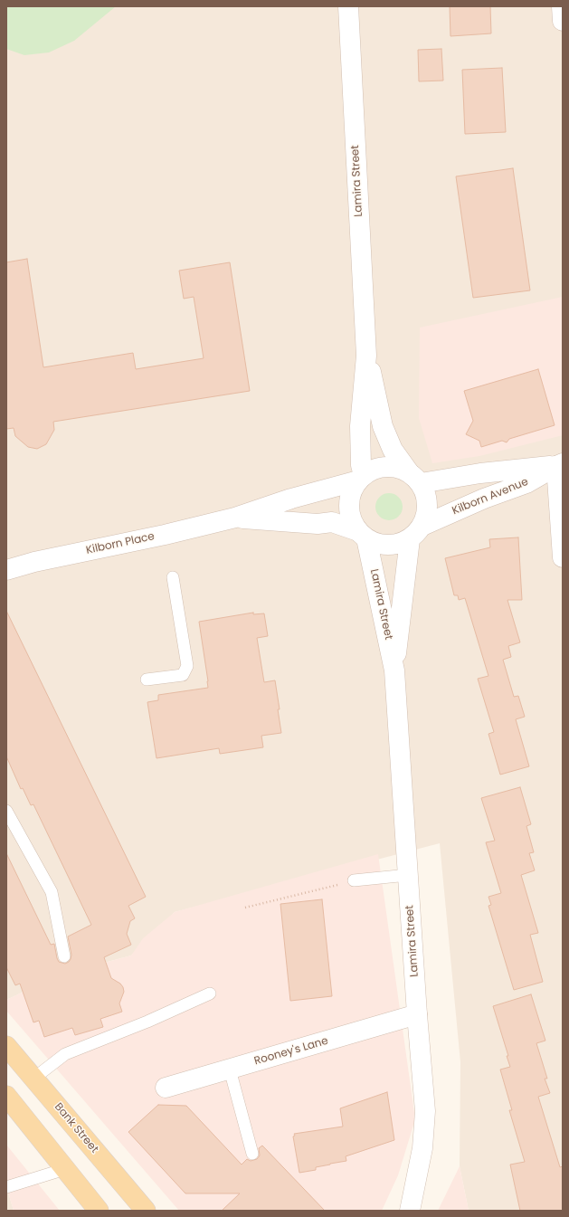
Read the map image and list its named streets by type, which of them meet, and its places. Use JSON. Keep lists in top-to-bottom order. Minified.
{"streets":{"main road":["Bank Street"],"street":["Lamira Street","Kilborn Avenue","Kilborn Place","Rooney's Lane"]},"crossings":[["Lamira Street","Kilborn Avenue"],["Lamira Street","Kilborn Place"],["Lamira Street","Rooney's Lane"],["Kilborn Avenue","Kilborn Place"]]}
